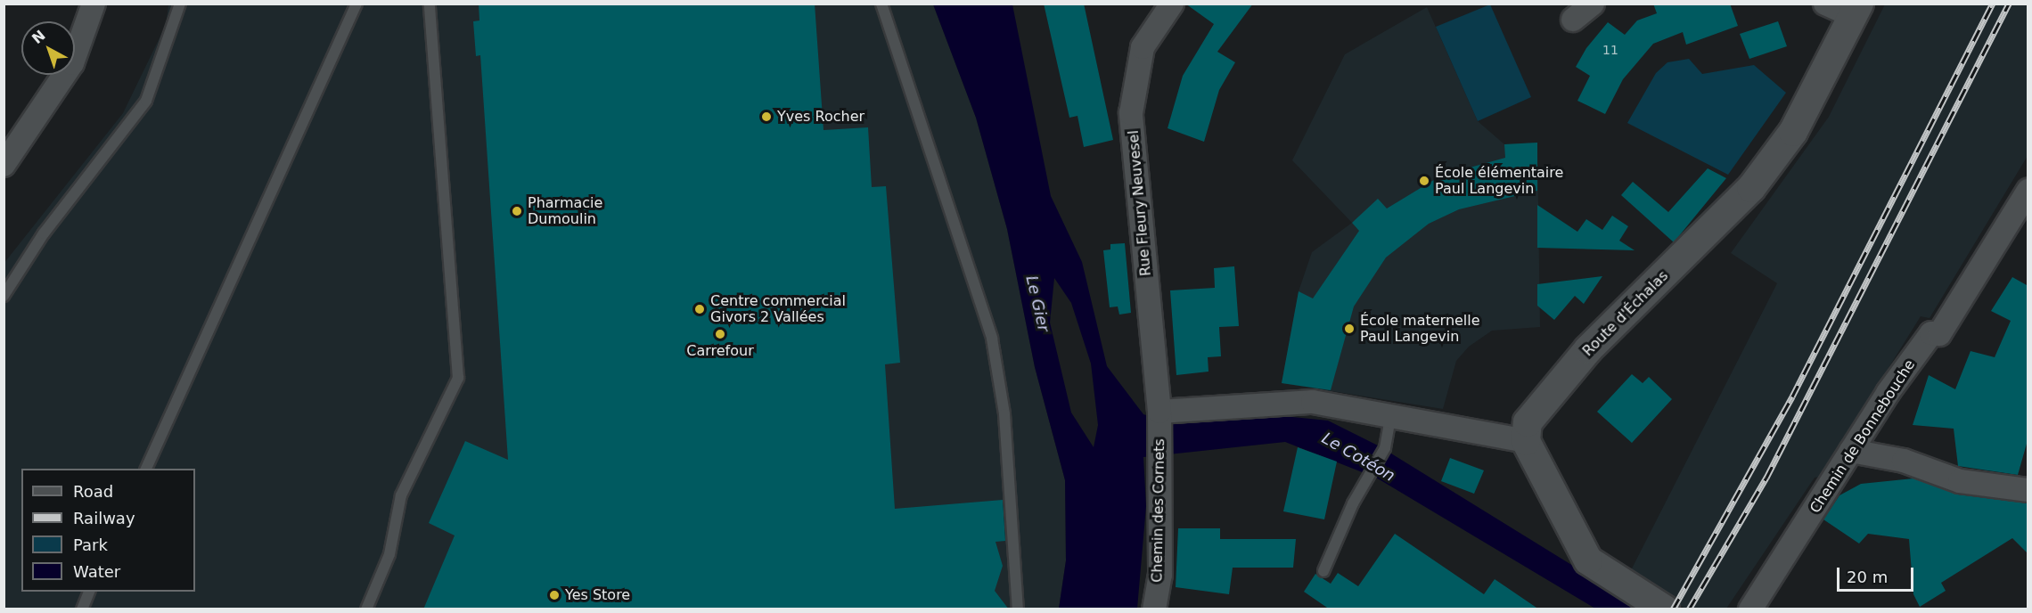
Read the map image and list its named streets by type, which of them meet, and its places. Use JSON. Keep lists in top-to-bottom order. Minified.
{"streets":{"street":["Rue Fleury Neuvesel","Route d'Échalas","Chemin de Bonnebouche","Chemin des Cornets"]},"crossings":[["Rue Fleury Neuvesel","Chemin des Cornets"]],"water":["Le Gier","Le Cotéon"],"places":["Yves Rocher","École élémentaire Paul Langevin","Pharmacie Dumoulin","Centre commercial Givors 2 Vallées","École maternelle Paul Langevin","Carrefour","Yes Store"],"house_numbers":["11"],"legend":["Road","Railway","Park","Water"],"scale_bar":"20 m","north":"top left"}
